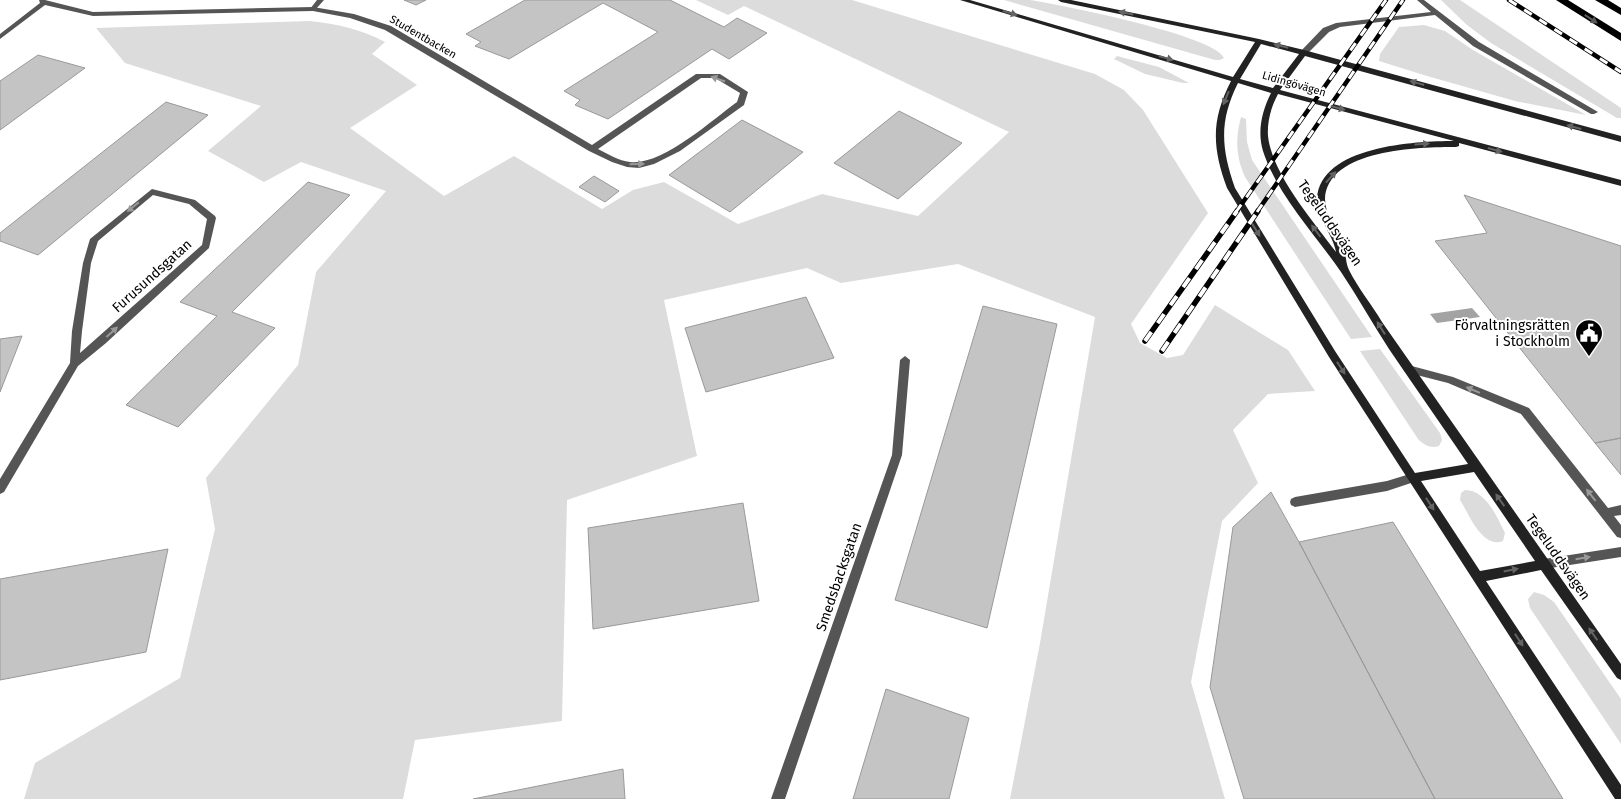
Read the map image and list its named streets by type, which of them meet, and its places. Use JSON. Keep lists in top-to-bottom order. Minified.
{"streets":{"main road":["Lidingövägen","Tegeluddsvägen"],"street":["Studentbacken","Furusundsgatan","Smedsbacksgatan"]},"crossings":[["Lidingövägen","Tegeluddsvägen"]],"one_way":["Tegeluddsvägen"],"places":{"public building":["Förvaltningsrätten i Stockholm"]}}
